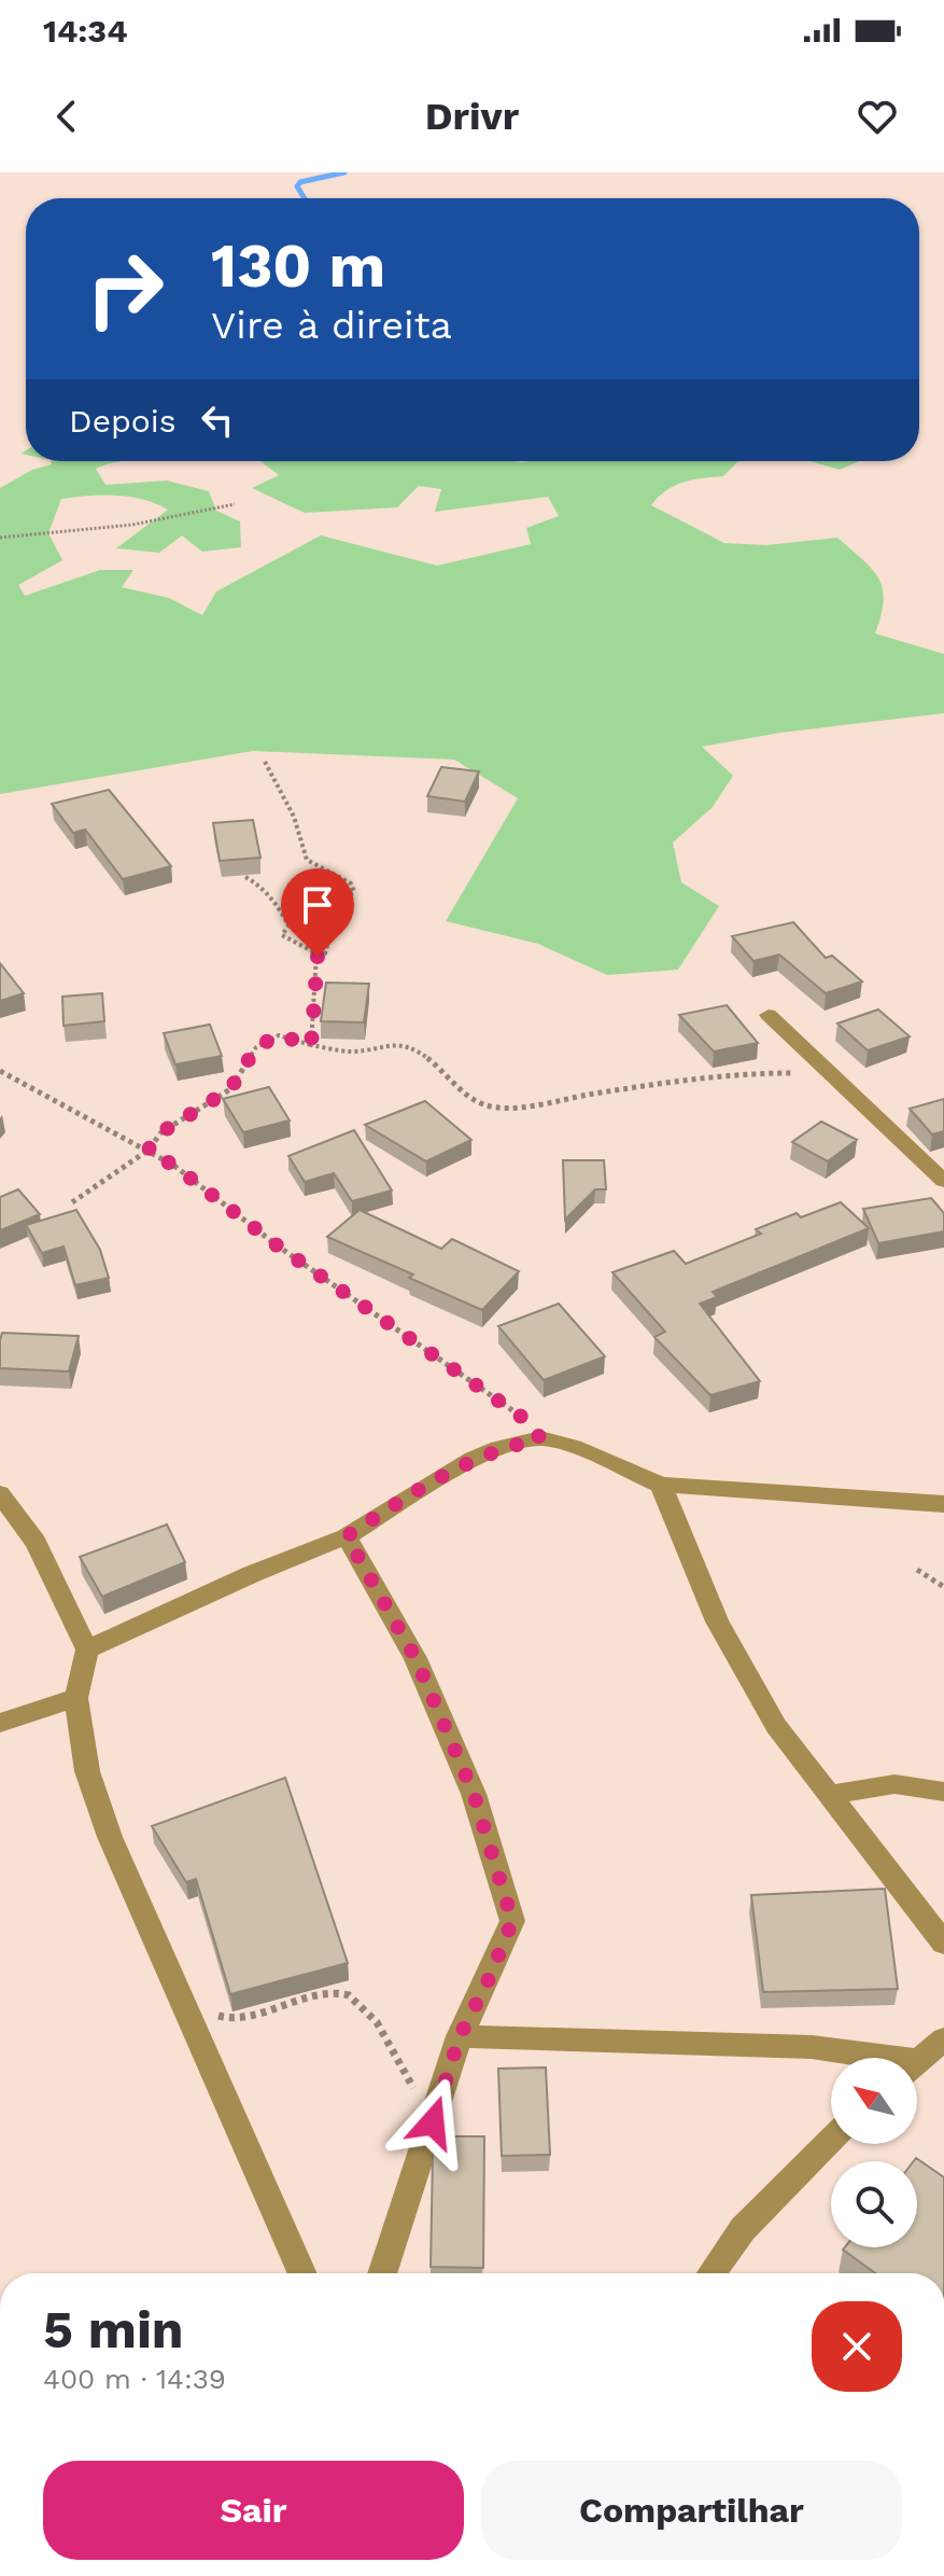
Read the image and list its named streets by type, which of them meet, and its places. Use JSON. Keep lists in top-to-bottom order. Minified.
{"north":"top left","page":{"status":"14:34","header":"Drivr","turn":["130 m","Vire à direita"],"then":"Depois","heading":["5 min","400 m · 14:39"],"buttons":["Sair","Compartilhar"]}}
